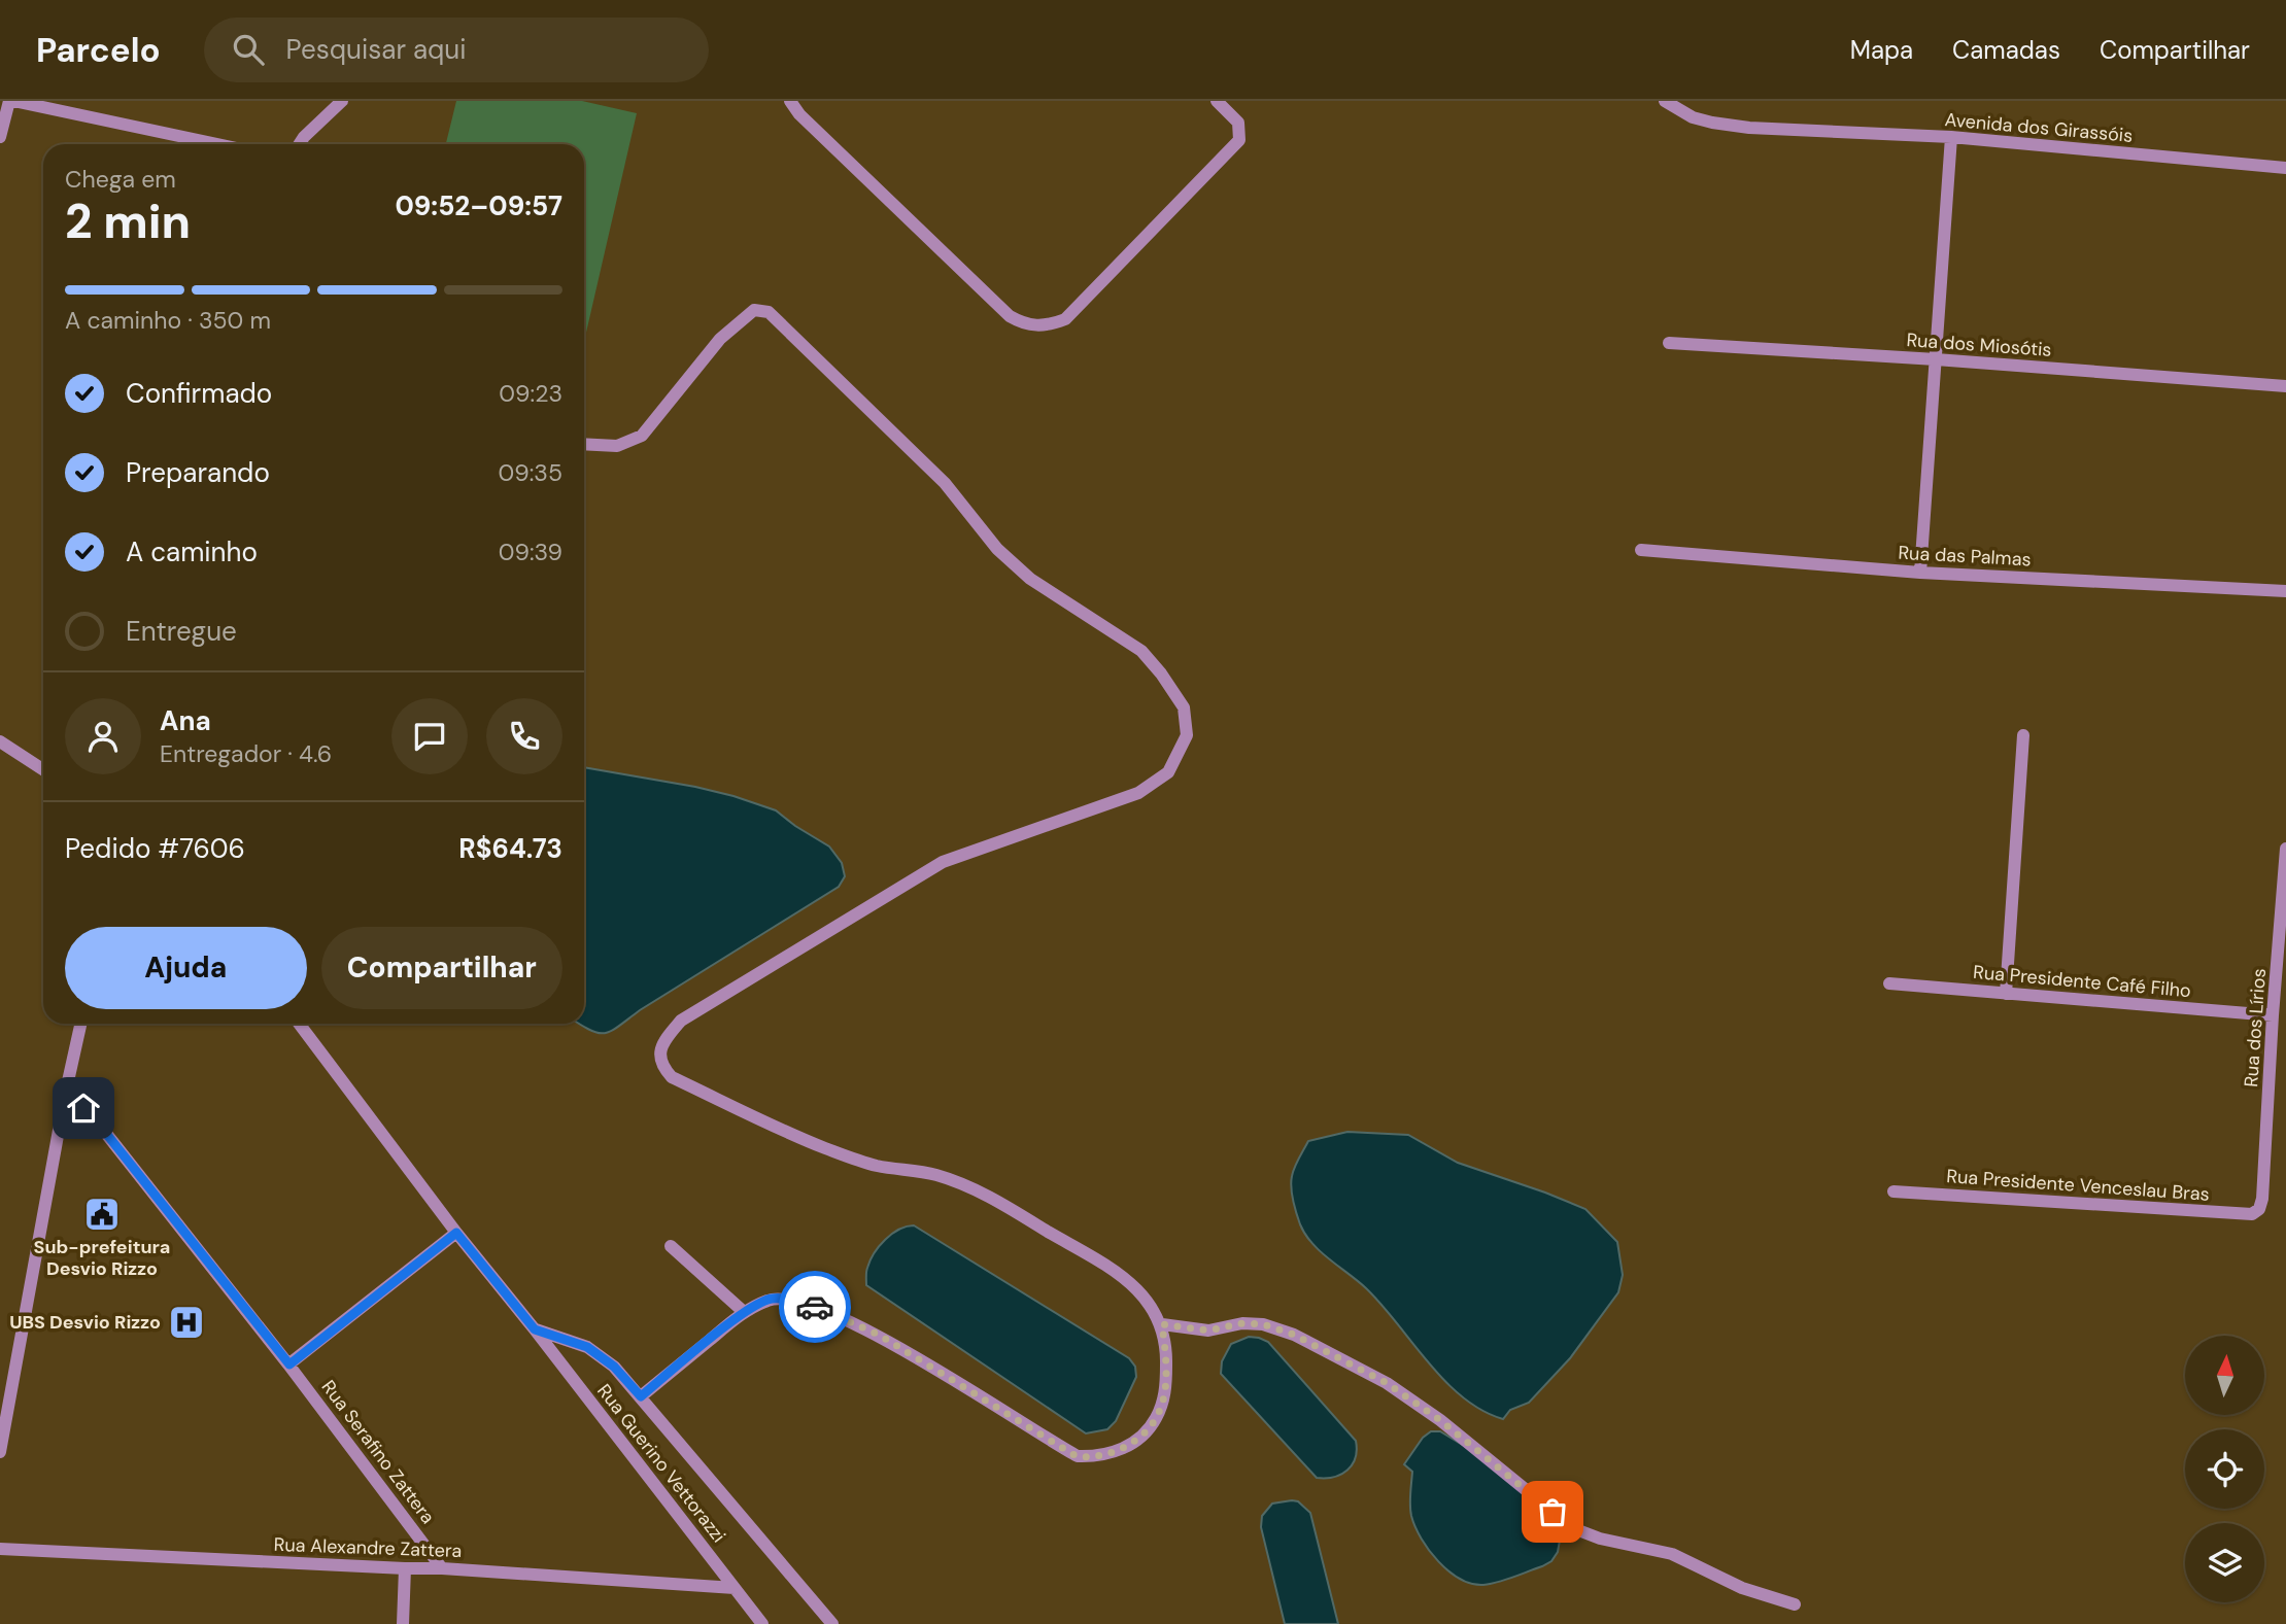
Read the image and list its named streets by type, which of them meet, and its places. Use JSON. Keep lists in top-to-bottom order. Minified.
{"streets":{"street":["Avenida dos Girassóis","Rua dos Miosótis","Rua das Palmas","Rua Presidente Café Filho","Rua dos Lírios","Rua Presidente Venceslau Bras","Rua Serafino Zattera","Rua Guerino Vettorazzi","Rua Alexandre Zattera"]},"crossings":[["Rua Presidente Café Filho","Rua dos Lírios"],["Rua dos Lírios","Rua Presidente Venceslau Bras"],["Rua Serafino Zattera","Rua Alexandre Zattera"],["Rua Guerino Vettorazzi","Rua Alexandre Zattera"]],"places":{"public building":["Sub-prefeitura Desvio Rizzo"],"hospital":["UBS Desvio Rizzo"]},"north":"top","page":{"header":"Parcelo","search":"Pesquisar aqui","nav":["Mapa","Camadas","Compartilhar"],"heading":["2 min","Chega em","09:52–09:57"],"panel":["Ana","Entregador · 4.6","Pedido #7606","R$64.73"],"bar":"A caminho · 350 m","list":[["Confirmado","09:23"],["Preparando","09:35"],["A caminho","09:39"],"Entregue"],"buttons":["Ajuda","Compartilhar"]}}
